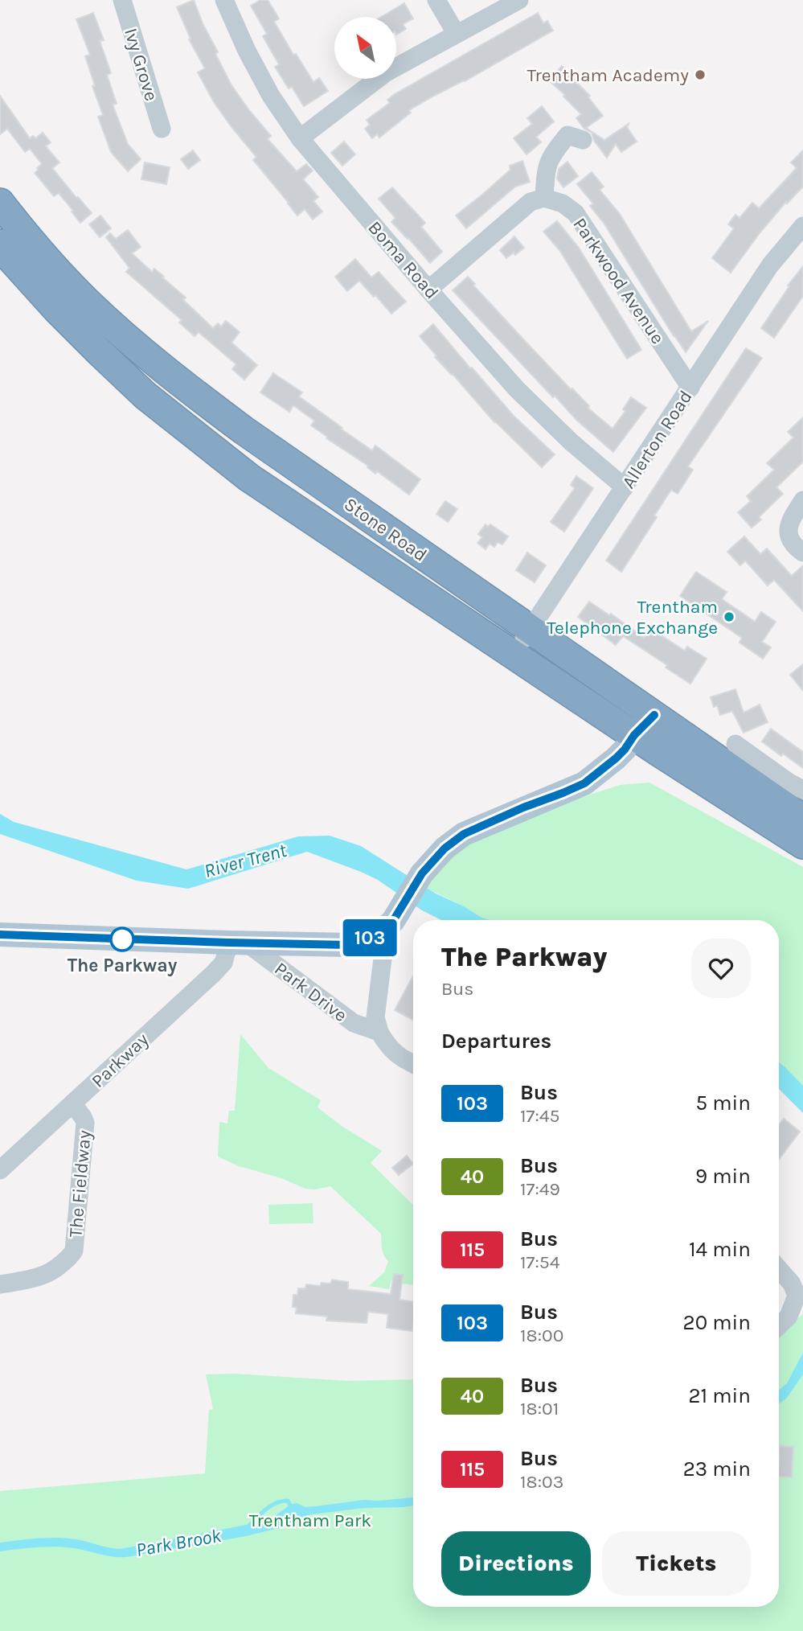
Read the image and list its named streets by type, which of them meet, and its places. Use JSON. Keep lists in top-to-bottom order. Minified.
{"streets":{"highway":["Stone Road"],"street":["Ivy Grove","Boma Road","Parkwood Avenue","Allerton Road","Park Drive","Parkway","The Fieldway"]},"crossings":[["Boma Road","Allerton Road"],["Parkwood Avenue","Allerton Road"],["Allerton Road","Stone Road"],["Park Drive","Parkway"],["Parkway","The Fieldway"]],"water":["River Trent","Park Brook"],"parks":["Trentham Park"],"places":["Trentham Academy","Trentham Telephone Exchange","The Parkway"],"lines":["bus line 103"],"north":"top left","page":{"on_map":"103","heading":[["The Parkway","Bus"],"Departures"],"list":[{"mark":"103","name":"Bus","note":"17:45","value":"5 min"},{"mark":"40","name":"Bus","note":"17:49","value":"9 min"},{"mark":"115","name":"Bus","note":"17:54","value":"14 min"},{"mark":"103","name":"Bus","note":"18:00","value":"20 min"},{"mark":"40","name":"Bus","note":"18:01","value":"21 min"},{"mark":"115","name":"Bus","note":"18:03","value":"23 min"}],"buttons":["Directions","Tickets"]}}
